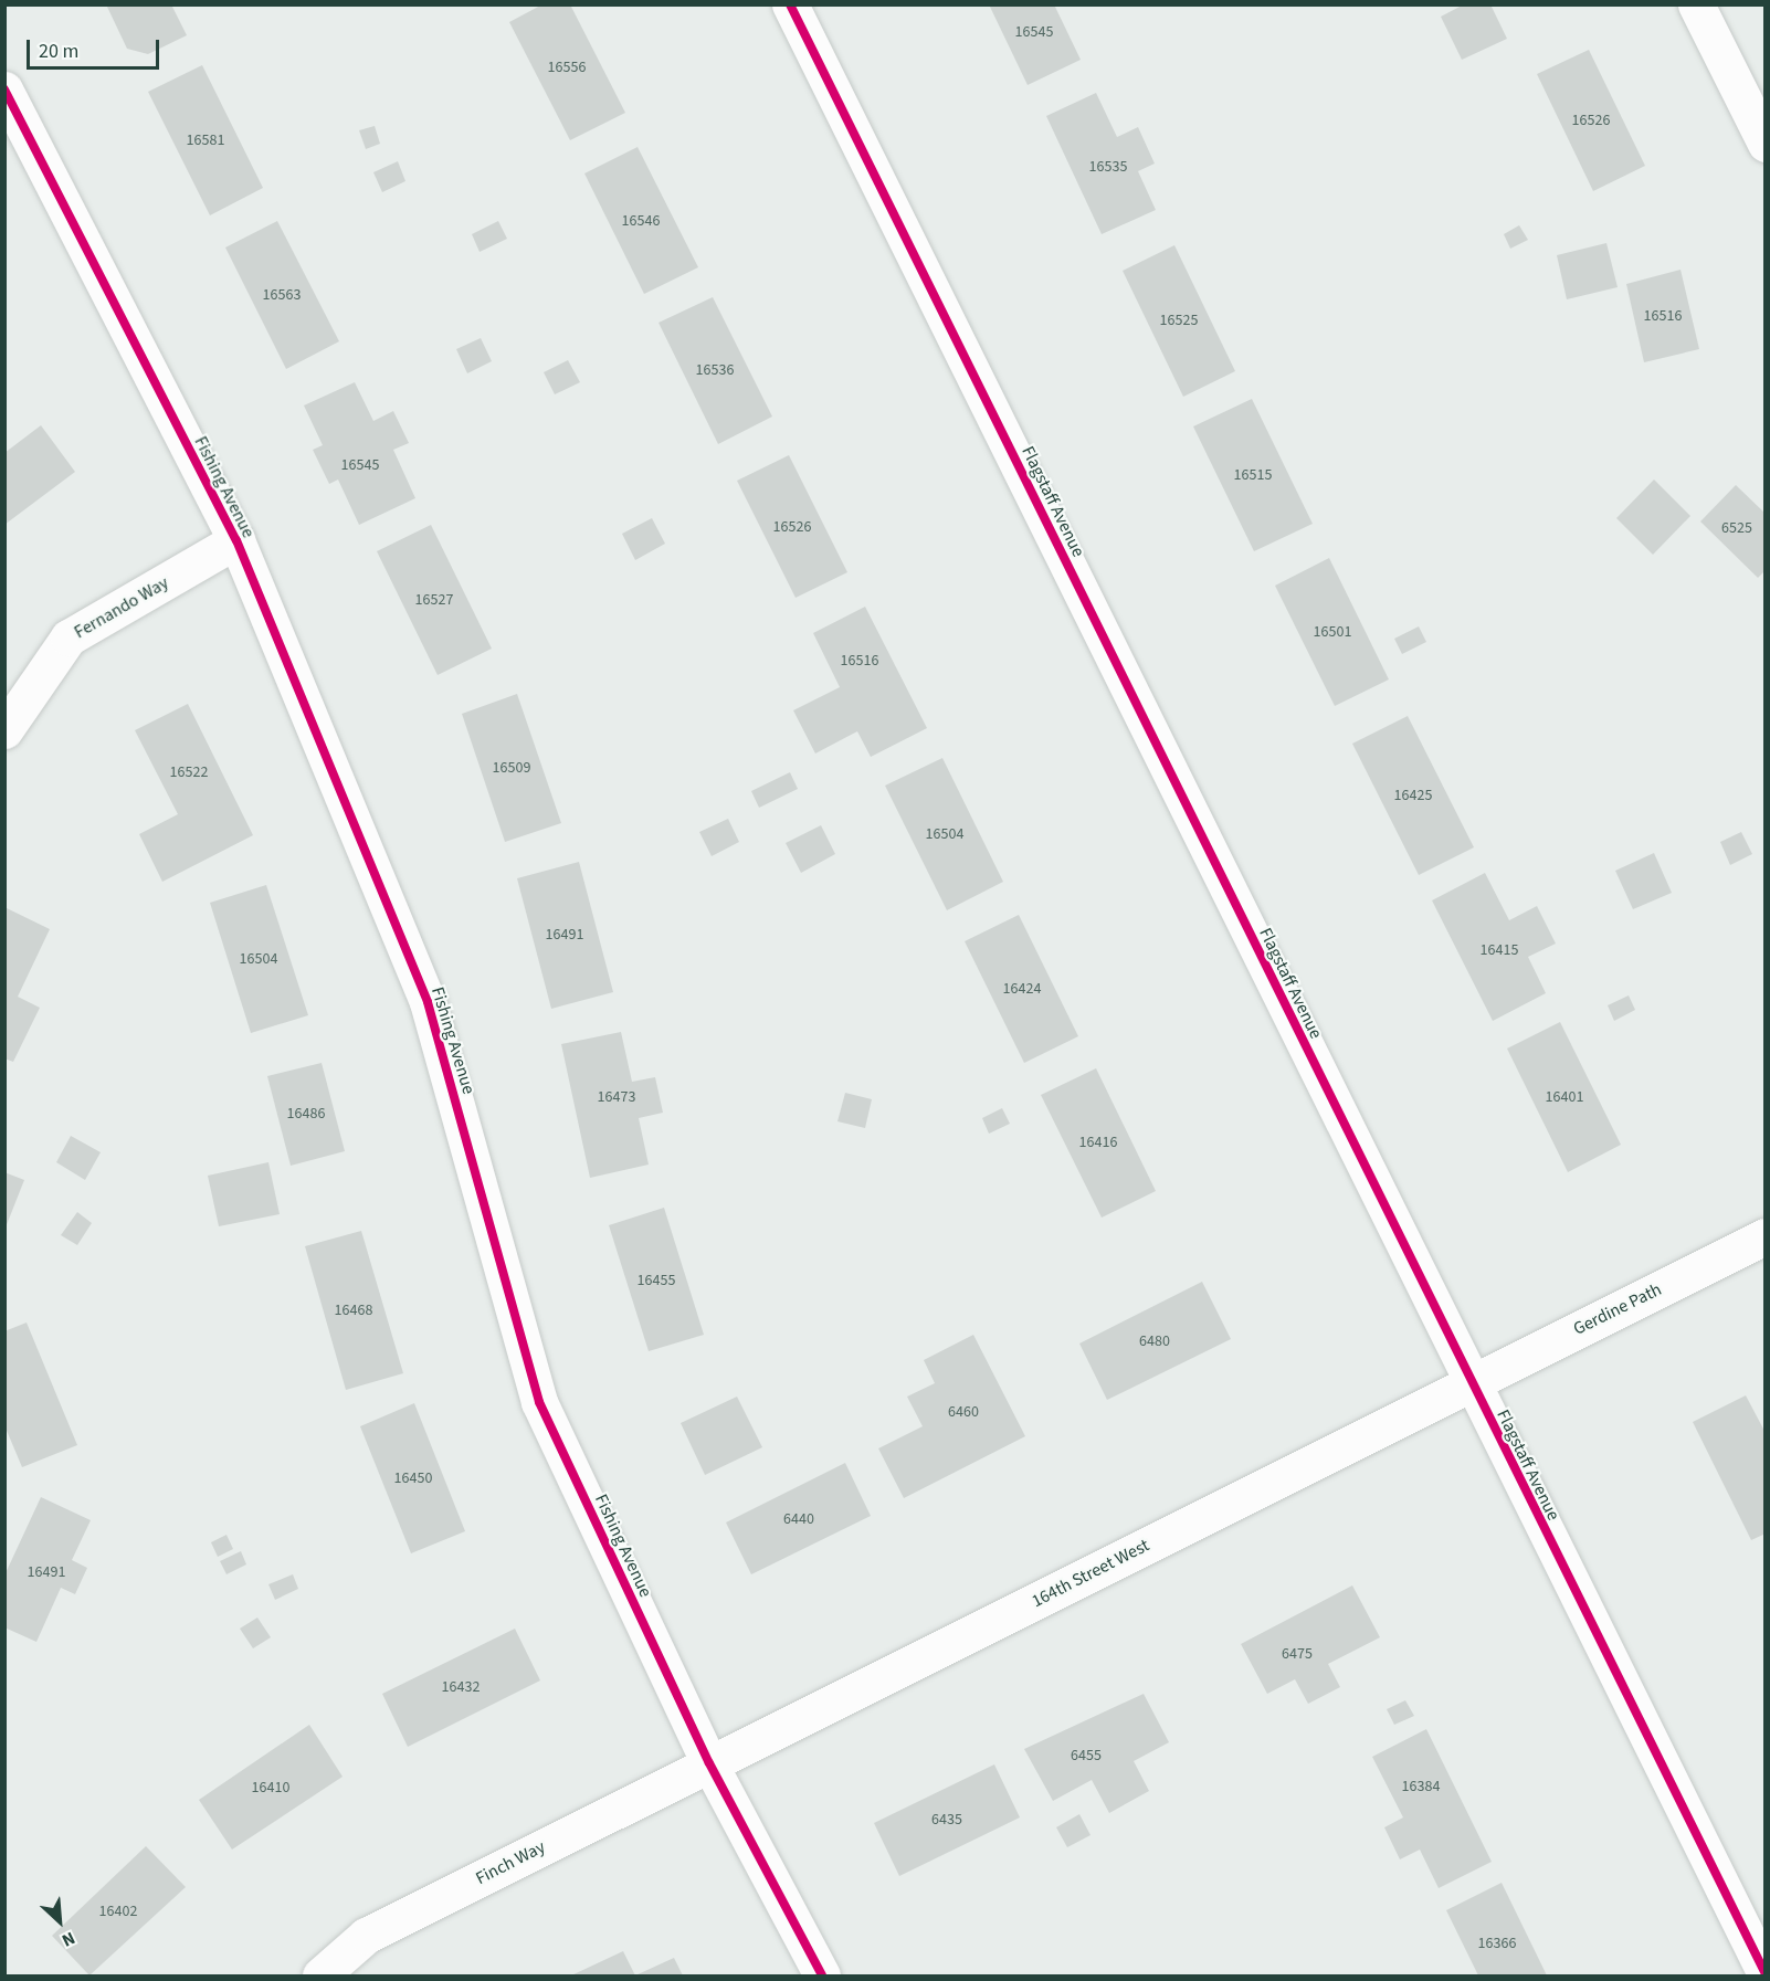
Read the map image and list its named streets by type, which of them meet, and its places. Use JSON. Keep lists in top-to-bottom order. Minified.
{"streets":{"street":["Fishing Avenue","Flagstaff Avenue","Fernando Way","Gerdine Path","164th Street West","Finch Way"]},"crossings":[["Fishing Avenue","Fernando Way"],["Fishing Avenue","164th Street West"],["Fishing Avenue","Finch Way"],["Flagstaff Avenue","Gerdine Path"],["Flagstaff Avenue","164th Street West"],["Gerdine Path","164th Street West"],["164th Street West","Finch Way"]],"house_numbers":["16545","16556","16526","16581","16535","16546","16563","16516","16525","16536","16545","16515","16526","6525","16527","16501","16516","16509","16522","16425","16504","16491","16415","16504","16424","16473","16401","16486","16416","16455","16468","6480","6460","16450","6440","16491","6475","16432","6455","16384","16410","6435","16402","16366"],"scale_bar":"20 m","north":"bottom right"}
